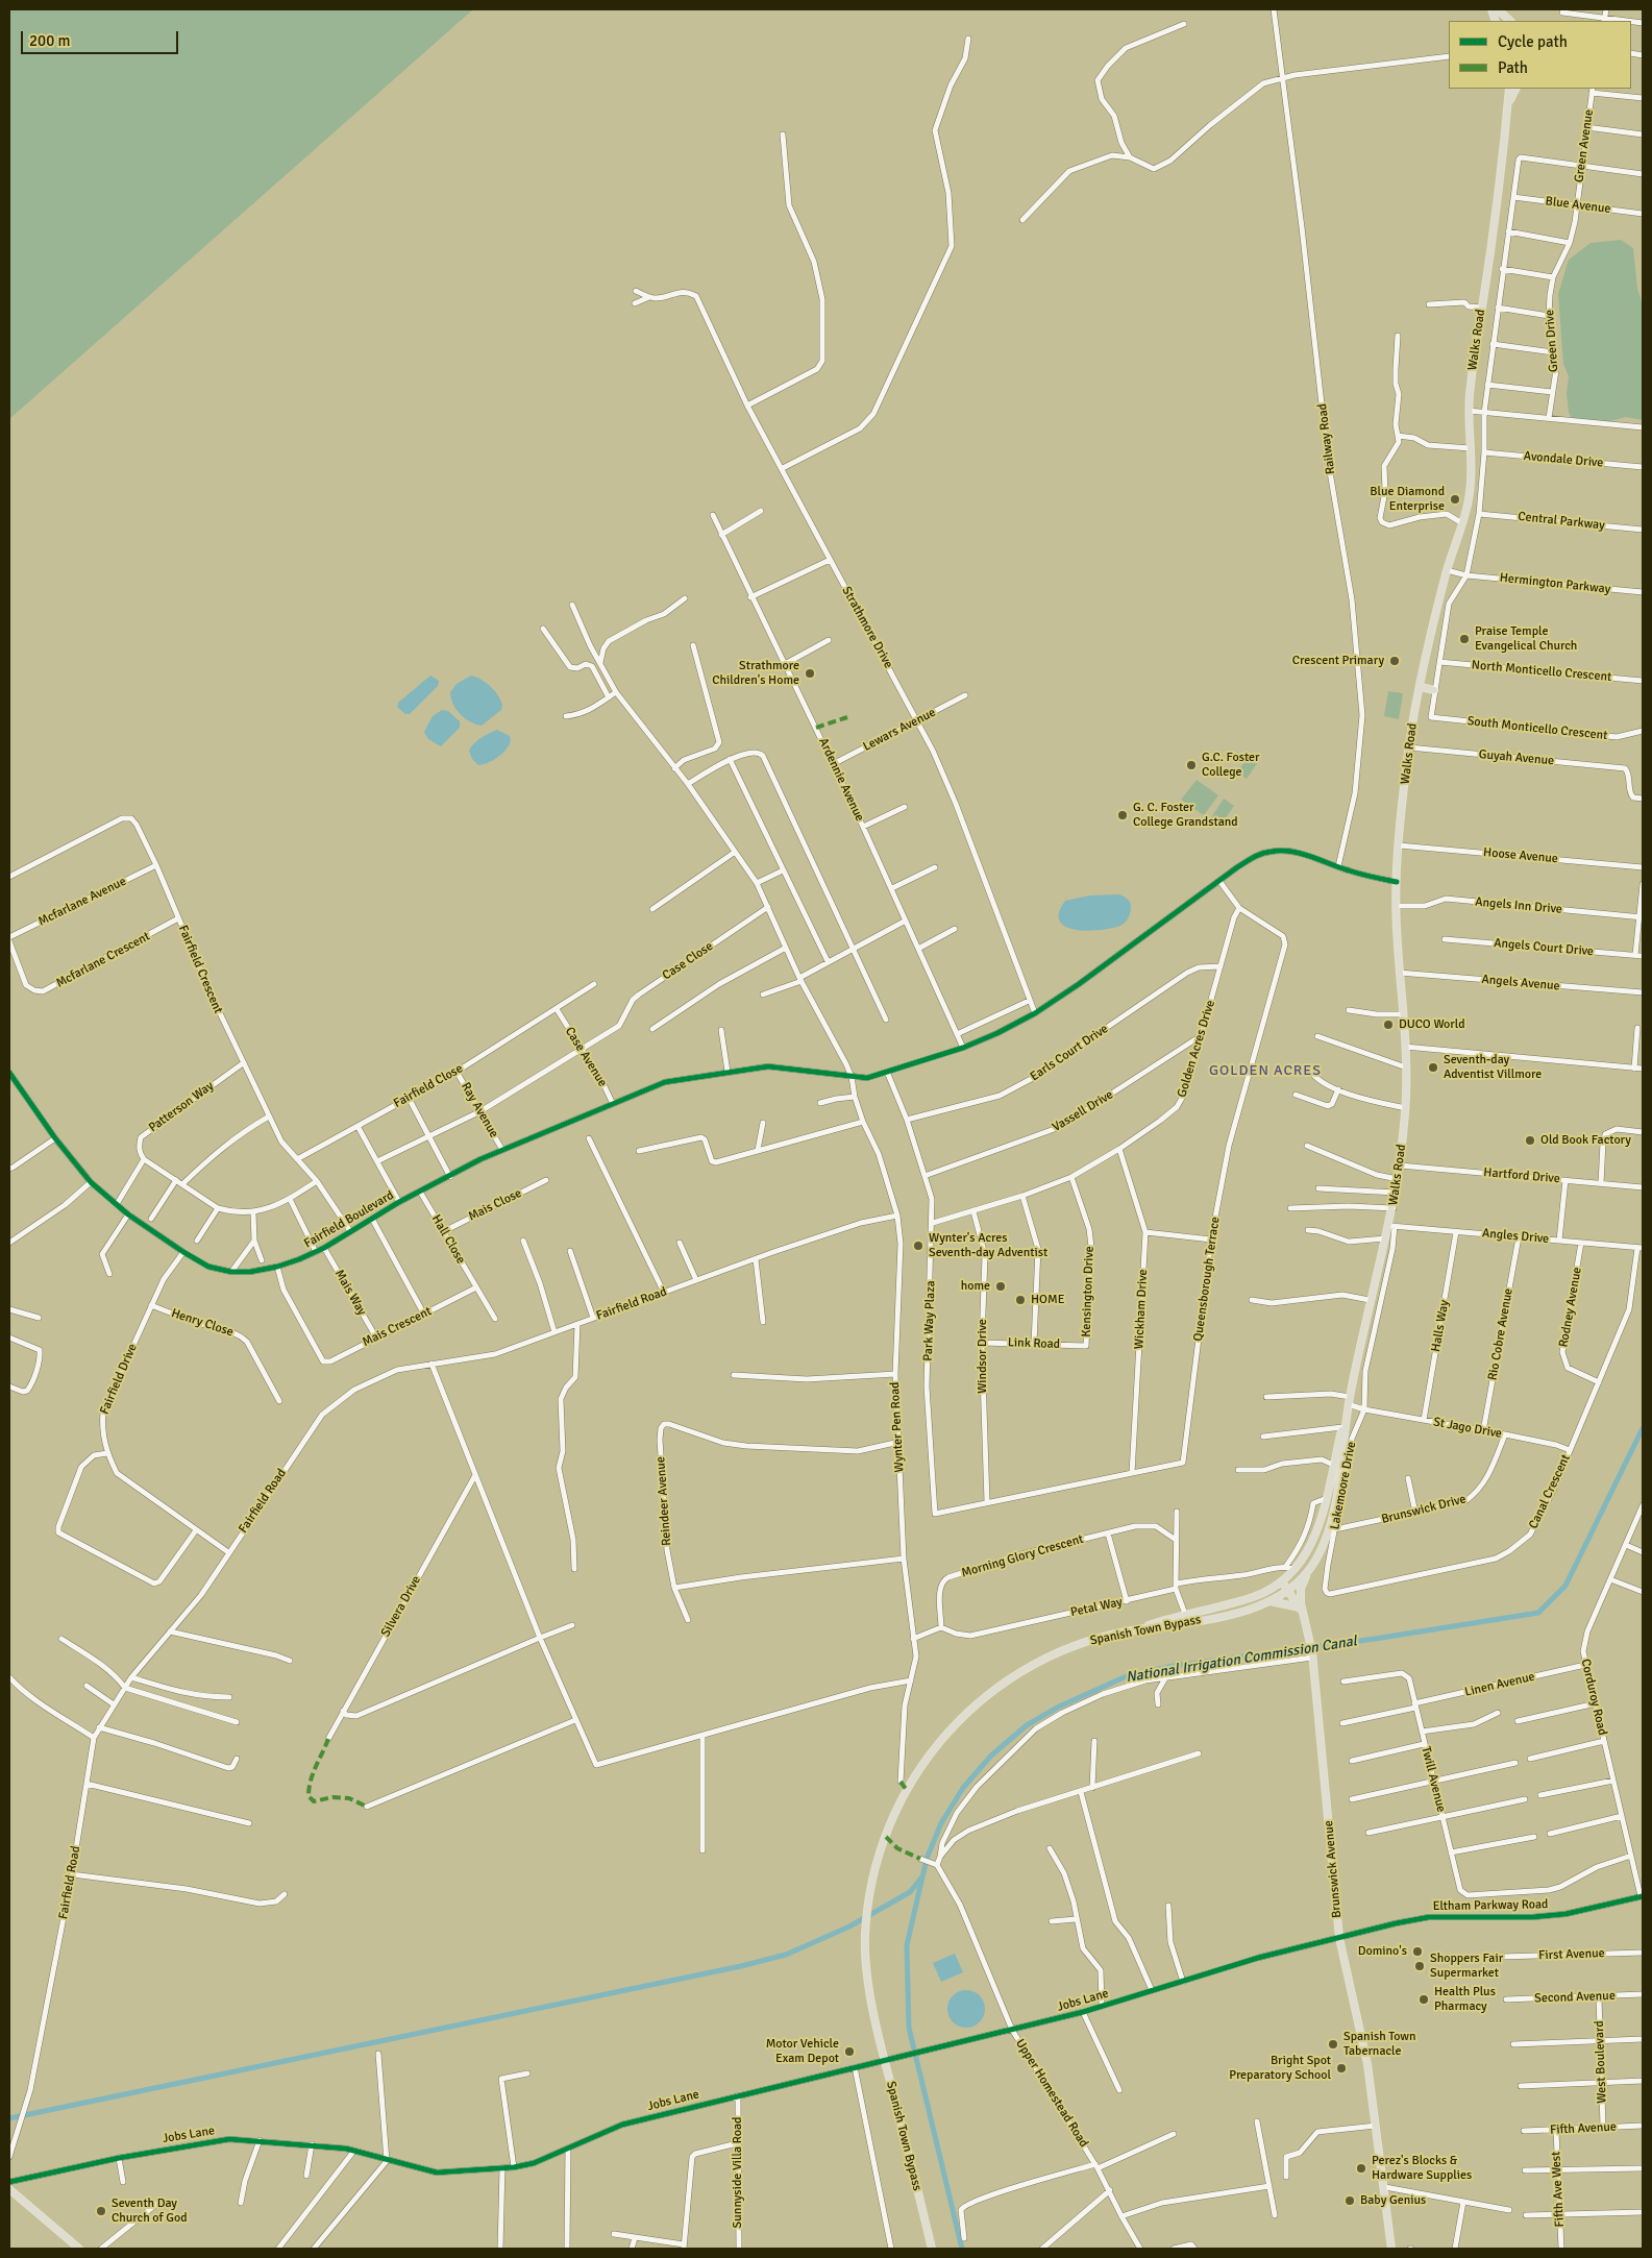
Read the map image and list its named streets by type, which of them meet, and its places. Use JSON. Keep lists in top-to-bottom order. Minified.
{"streets":{"main road":["Walks Road","Spanish Town Bypass","Brunswick Avenue"],"street":["Green Avenue","Blue Avenue","Green Drive","Railway Road","Avondale Drive","Central Parkway","Hermington Parkway","Strathmore Drive","North Monticello Crescent","South Monticello Crescent","Lewars Avenue","Guyah Avenue","Ardennie Avenue","Hoose Avenue","Mcfarlane Avenue","Angels Inn Drive","Angels Court Drive","Mcfarlane Crescent","Case Close","Fairfield Crescent","Angels Avenue","Golden Acres Drive","Earls Court Drive","Case Avenue","Fairfield Close","Patterson Way","Ray Avenue","Vassell Drive","Hartford Drive","Mais Close","Fairfield Boulevard","Angles Drive","Hall Close","Queensborough Terrace","Kensington Drive","Mais Way","Fairfield Road","Rodney Avenue","Wickham Drive","Park Way Plaza","Henry Close","Halls Way","Mais Crescent","Rio Cobre Avenue","Link Road","Windsor Drive","Fairfield Drive","Wynter Pen Road","St Jago Drive","Lakemoore Drive","Canal Crescent","Reindeer Avenue","Brunswick Drive","Morning Glory Crescent","Silvera Drive","Petal Way","Linen Avenue","Corduroy Road","Twill Avenue","Eltham Parkway Road","First Avenue","Second Avenue","Jobs Lane","West Boulevard","Upper Homestead Road","Fifth Avenue","Sunnyside Villa Road","Fifth Ave West"]},"crossings":[["Green Avenue","Blue Avenue"],["Green Avenue","Green Drive"],["Blue Avenue","Green Drive"],["Walks Road","Hermington Parkway"],["Walks Road","Guyah Avenue"],["Walks Road","Hoose Avenue"],["Walks Road","Angels Inn Drive"],["Walks Road","Angels Avenue"],["Walks Road","Hartford Drive"],["Walks Road","Fairfield Boulevard"],["Walks Road","Angles Drive"],["Walks Road","St Jago Drive"],["Walks Road","Lakemoore Drive"],["Walks Road","Spanish Town Bypass"],["Walks Road","Brunswick Avenue"],["Railway Road","Fairfield Boulevard"],["Strathmore Drive","Lewars Avenue"],["Strathmore Drive","Fairfield Boulevard"],["Lewars Avenue","Ardennie Avenue"],["Ardennie Avenue","Fairfield Boulevard"],["Mcfarlane Avenue","Fairfield Crescent"],["Mcfarlane Crescent","Fairfield Crescent"],["Case Close","Case Avenue"],["Case Close","Wynter Pen Road"],["Fairfield Crescent","Fairfield Close"],["Fairfield Crescent","Patterson Way"],["Fairfield Crescent","Fairfield Boulevard"],["Golden Acres Drive","Earls Court Drive"],["Golden Acres Drive","Vassell Drive"],["Golden Acres Drive","Queensborough Terrace"],["Golden Acres Drive","Kensington Drive"],["Golden Acres Drive","Wickham Drive"],["Golden Acres Drive","Park Way Plaza"],["Golden Acres Drive","Windsor Drive"],["Earls Court Drive","Park Way Plaza"],["Case Avenue","Fairfield Close"],["Case Avenue","Fairfield Boulevard"],["Fairfield Close","Ray Avenue"],["Ray Avenue","Fairfield Boulevard"],["Vassell Drive","Park Way Plaza"],["Mais Close","Hall Close"],["Fairfield Boulevard","Hall Close"],["Fairfield Boulevard","Queensborough Terrace"],["Fairfield Boulevard","Mais Way"],["Fairfield Boulevard","Park Way Plaza"],["Fairfield Boulevard","Mais Crescent"],["Fairfield Boulevard","Fairfield Drive"],["Fairfield Boulevard","Wynter Pen Road"],["Angles Drive","Rodney Avenue"],["Angles Drive","Halls Way"],["Angles Drive","Rio Cobre Avenue"],["Angles Drive","Lakemoore Drive"],["Angles Drive","Canal Crescent"],["Hall Close","Mais Crescent"],["Queensborough Terrace","Wickham Drive"],["Queensborough Terrace","Park Way Plaza"],["Queensborough Terrace","Windsor Drive"],["Kensington Drive","Link Road"],["Mais Way","Mais Crescent"],["Fairfield Road","Fairfield Drive"],["Fairfield Road","Wynter Pen Road"],["Rodney Avenue","Canal Crescent"],["Henry Close","Fairfield Drive"],["Halls Way","St Jago Drive"],["Rio Cobre Avenue","St Jago Drive"],["Link Road","Windsor Drive"],["Wynter Pen Road","Reindeer Avenue"],["St Jago Drive","Lakemoore Drive"],["St Jago Drive","Canal Crescent"],["St Jago Drive","Brunswick Drive"],["Lakemoore Drive","Canal Crescent"],["Lakemoore Drive","Brunswick Drive"],["Morning Glory Crescent","Petal Way"],["Spanish Town Bypass","Brunswick Avenue"],["Spanish Town Bypass","Jobs Lane"],["Linen Avenue","Corduroy Road"],["Linen Avenue","Twill Avenue"],["Corduroy Road","Twill Avenue"],["Corduroy Road","Eltham Parkway Road"],["Brunswick Avenue","Eltham Parkway Road"],["Brunswick Avenue","Jobs Lane"],["Eltham Parkway Road","Jobs Lane"],["Second Avenue","West Boulevard"],["Jobs Lane","Upper Homestead Road"],["Jobs Lane","Sunnyside Villa Road"],["West Boulevard","Fifth Avenue"],["Fifth Avenue","Fifth Ave West"]],"districts":["GOLDEN ACRES"],"water":["National Irrigation Commission Canal"],"places":["Blue Diamond Enterprise","Praise Temple Evangelical Church","Crescent Primary","Strathmore Children's Home","G.C. Foster College","G. C. Foster College Grandstand","DUCO World","Seventh-day Adventist Villmore","Old Book Factory","Wynter's Acres Seventh-day Adventist","home","HOME","Domino's","Shoppers Fair Supermarket","Health Plus Pharmacy","Spanish Town Tabernacle","Motor Vehicle Exam Depot","Bright Spot Preparatory School","Perez's Blocks & Hardware Supplies","Baby Genius","Seventh Day Church of God"],"legend":["Cycle path","Path"],"scale_bar":"200 m"}
